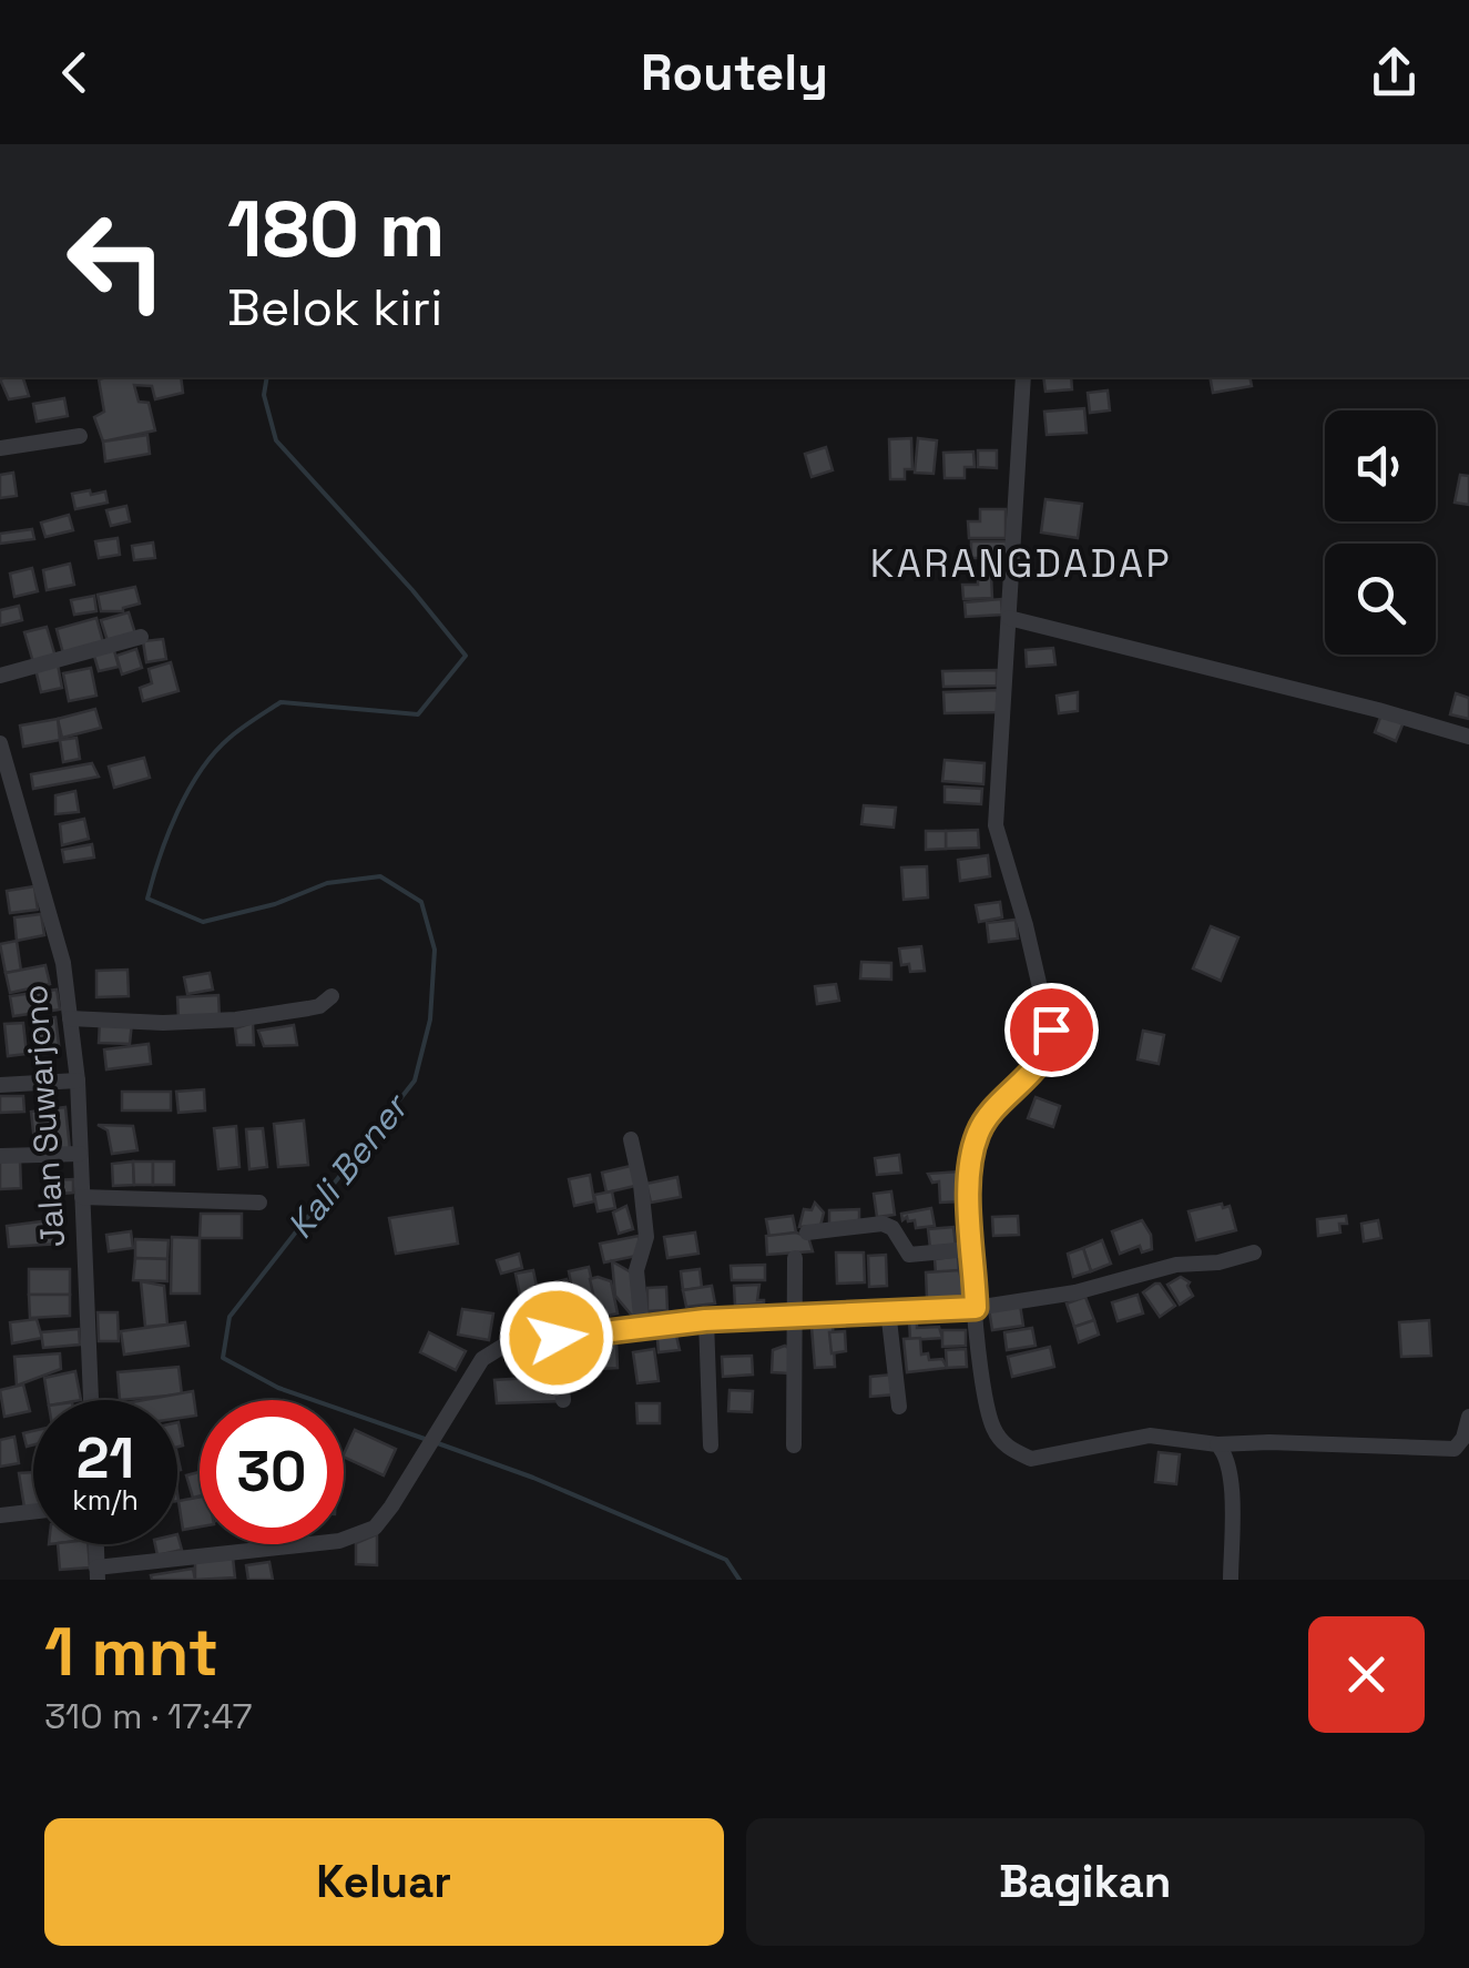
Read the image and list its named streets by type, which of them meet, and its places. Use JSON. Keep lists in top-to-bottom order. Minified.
{"streets":{"street":["Jalan Suwarjono"]},"districts":["KARANGDADAP"],"water":["Kali Bener"],"page":{"header":"Routely","turn":["180 m","Belok kiri"],"speed":"21 km/h","limit":"30","heading":["1 mnt","310 m · 17:47"],"buttons":["Keluar","Bagikan"]}}
